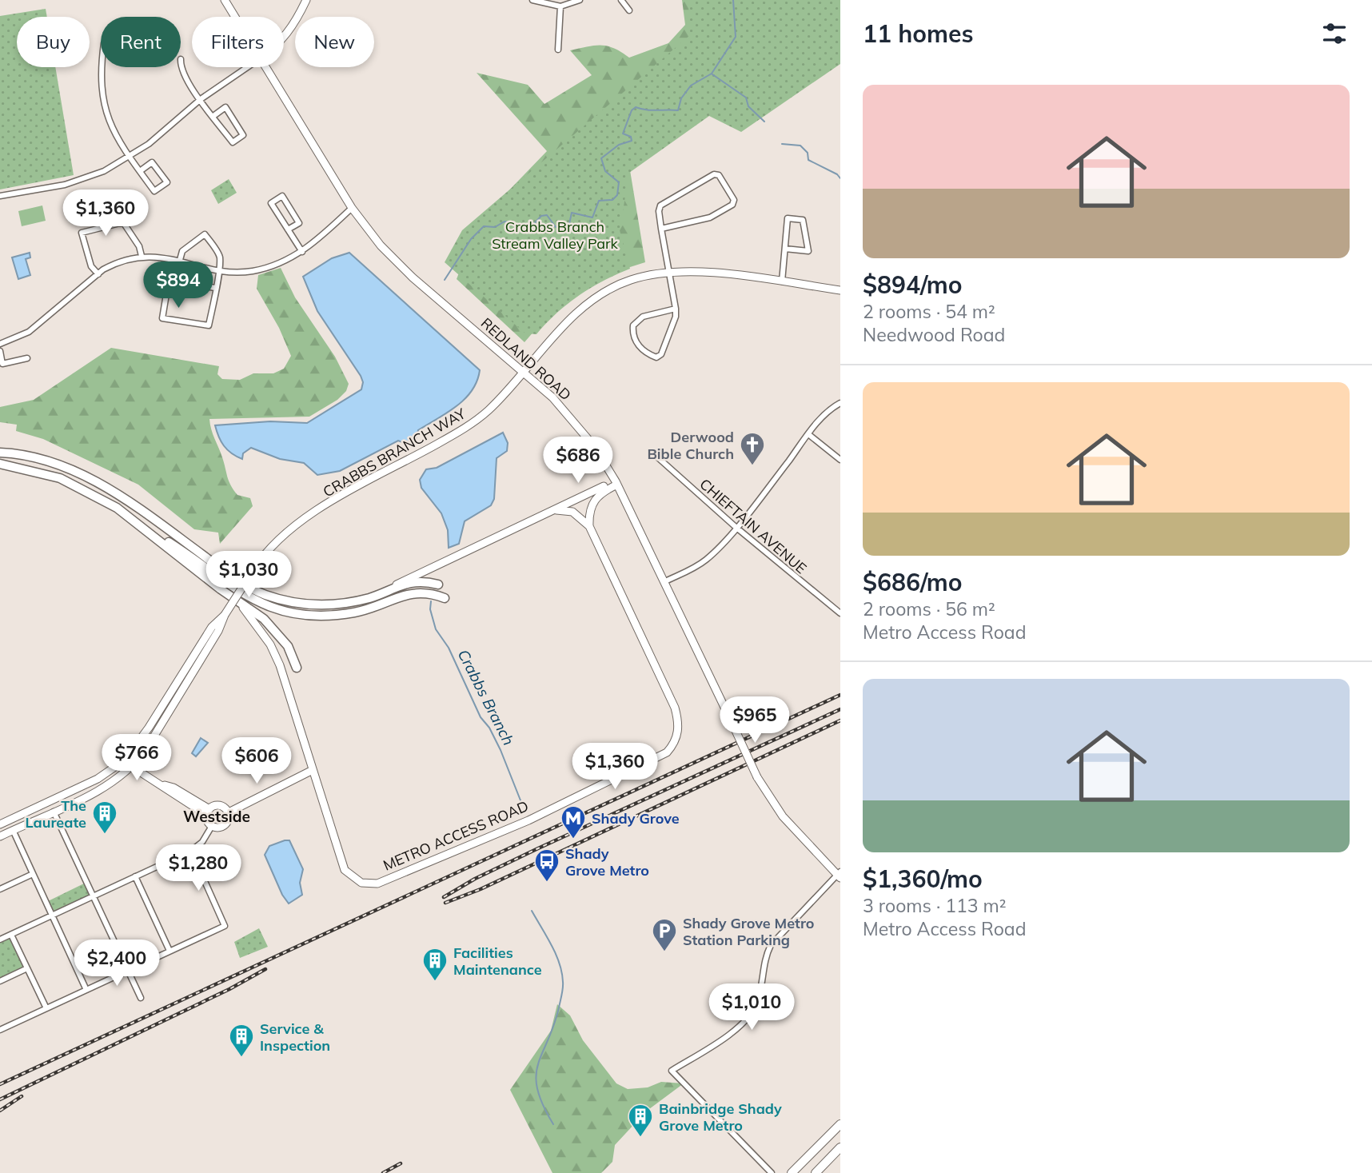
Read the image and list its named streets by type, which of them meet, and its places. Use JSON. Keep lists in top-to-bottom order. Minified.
{"streets":{"highway":["METRO ACCESS ROAD"],"main road":["REDLAND ROAD","CRABBS BRANCH WAY"],"street":["CHIEFTAIN AVENUE"]},"crossings":[["REDLAND ROAD","CRABBS BRANCH WAY"]],"districts":["Westside"],"water":["Crabbs Branch"],"parks":["Crabbs Branch Stream Valley Park"],"places":{"church":["Derwood Bible Church"],"building":["The Laureate","Facilities Maintenance","Service & Inspection","Bainbridge Shady Grove Metro"],"metro station":["Shady Grove"],"bus stop":["Shady Grove Metro"],"parking":["Shady Grove Metro Station Parking"]},"page":{"heading":"11 homes","chip":["Buy","Rent","Filters","New"],"list":[{"name":"$894/mo","note":"2 rooms · 54 m² · Needwood Road"},{"name":"$686/mo","note":"2 rooms · 56 m² · Metro Access Road"},{"name":"$1,360/mo","note":"3 rooms · 113 m² · Metro Access Road"}],"price":["$1,360","$894","$686","$1,030","$965","$766","$606","$1,360","$1,280","$2,400","$1,010"]}}
